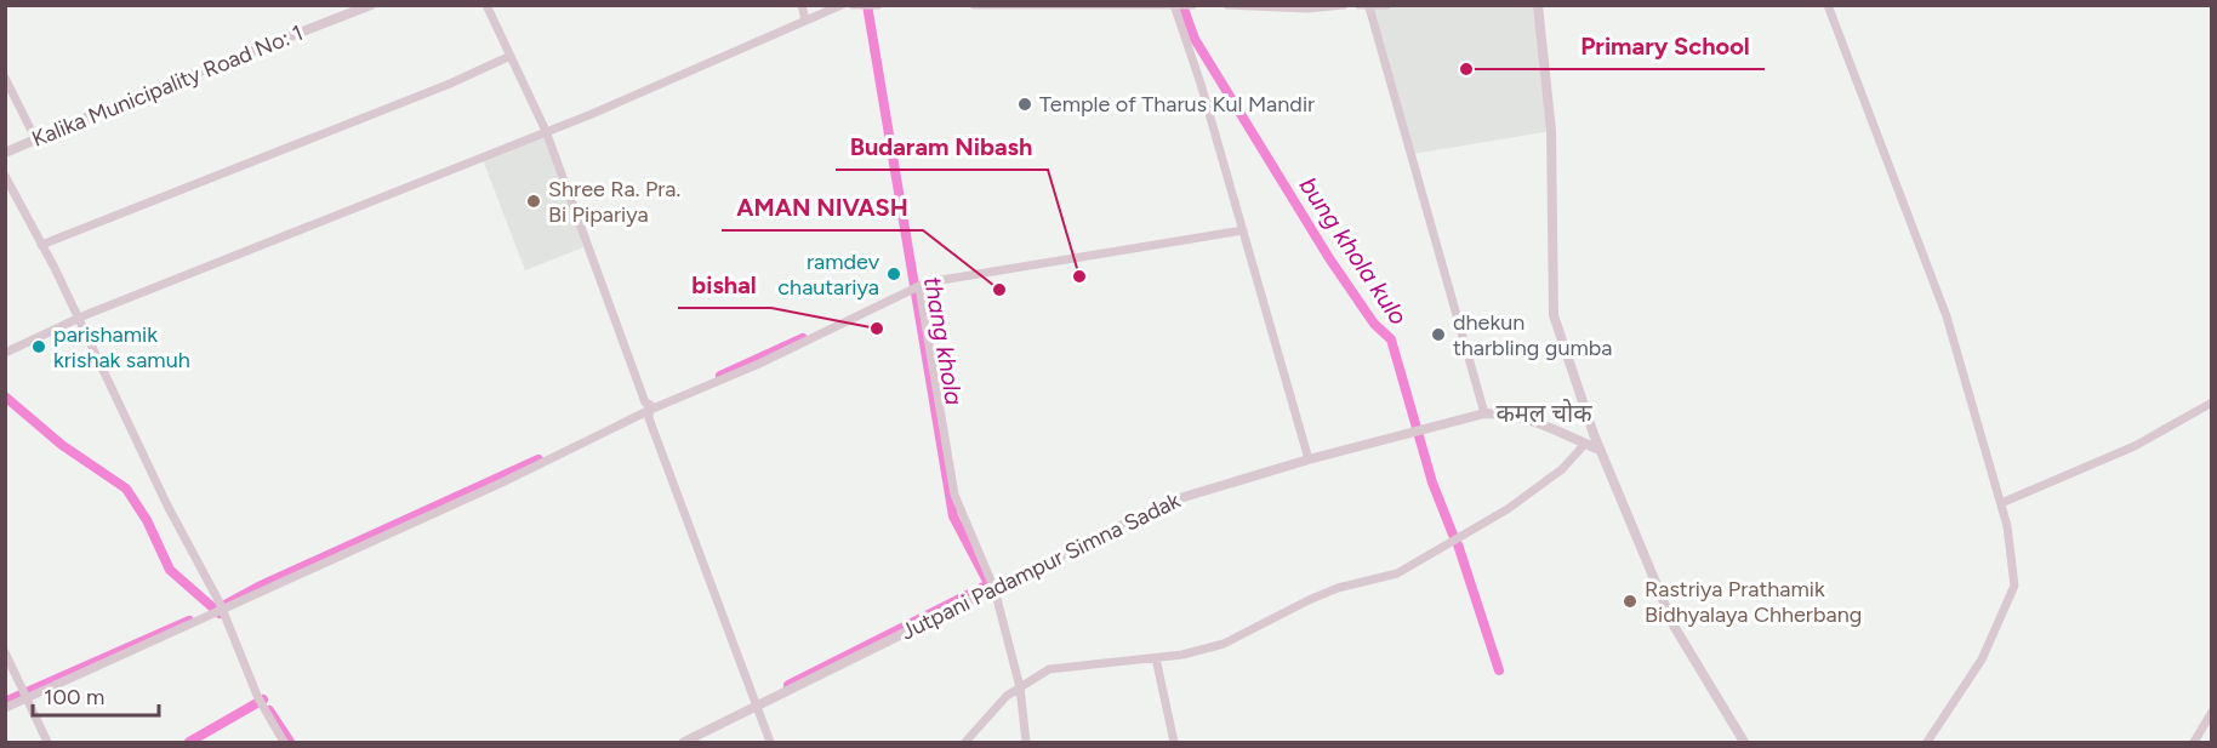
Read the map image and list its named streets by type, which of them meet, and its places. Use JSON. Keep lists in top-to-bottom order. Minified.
{"streets":{"street":["Kalika Municipality Road No: 1","Jutpani Padampur Simna Sadak"]},"districts":["कमल चोक"],"water":["bung khola kulo","thang khola"],"places":["Primary School","Temple of Tharus Kul Mandir","Shree Ra. Pra. Bi Pipariya","ramdev chautariya","Budaram Nibash","AMAN NIVASH","bishal","dhekun tharbling gumba","parishamik krishak samuh","Rastriya Prathamik Bidhyalaya Chherbang"],"scale_bar":"100 m"}
